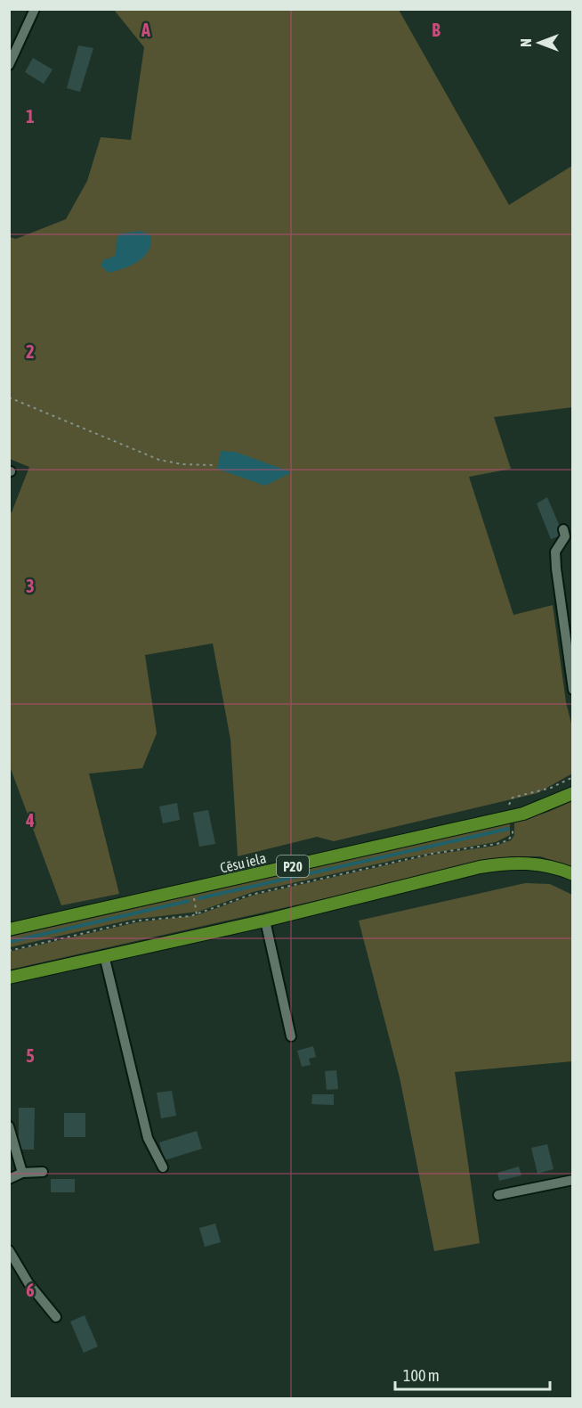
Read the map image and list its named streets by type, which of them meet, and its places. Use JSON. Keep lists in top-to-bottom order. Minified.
{"streets":{"main road":["Cēsu iela","P20"]},"scale_bar":"100 m","north":"left","grid":{"columns":["A","B"],"rows":["1","2","3","4","5","6"]}}
